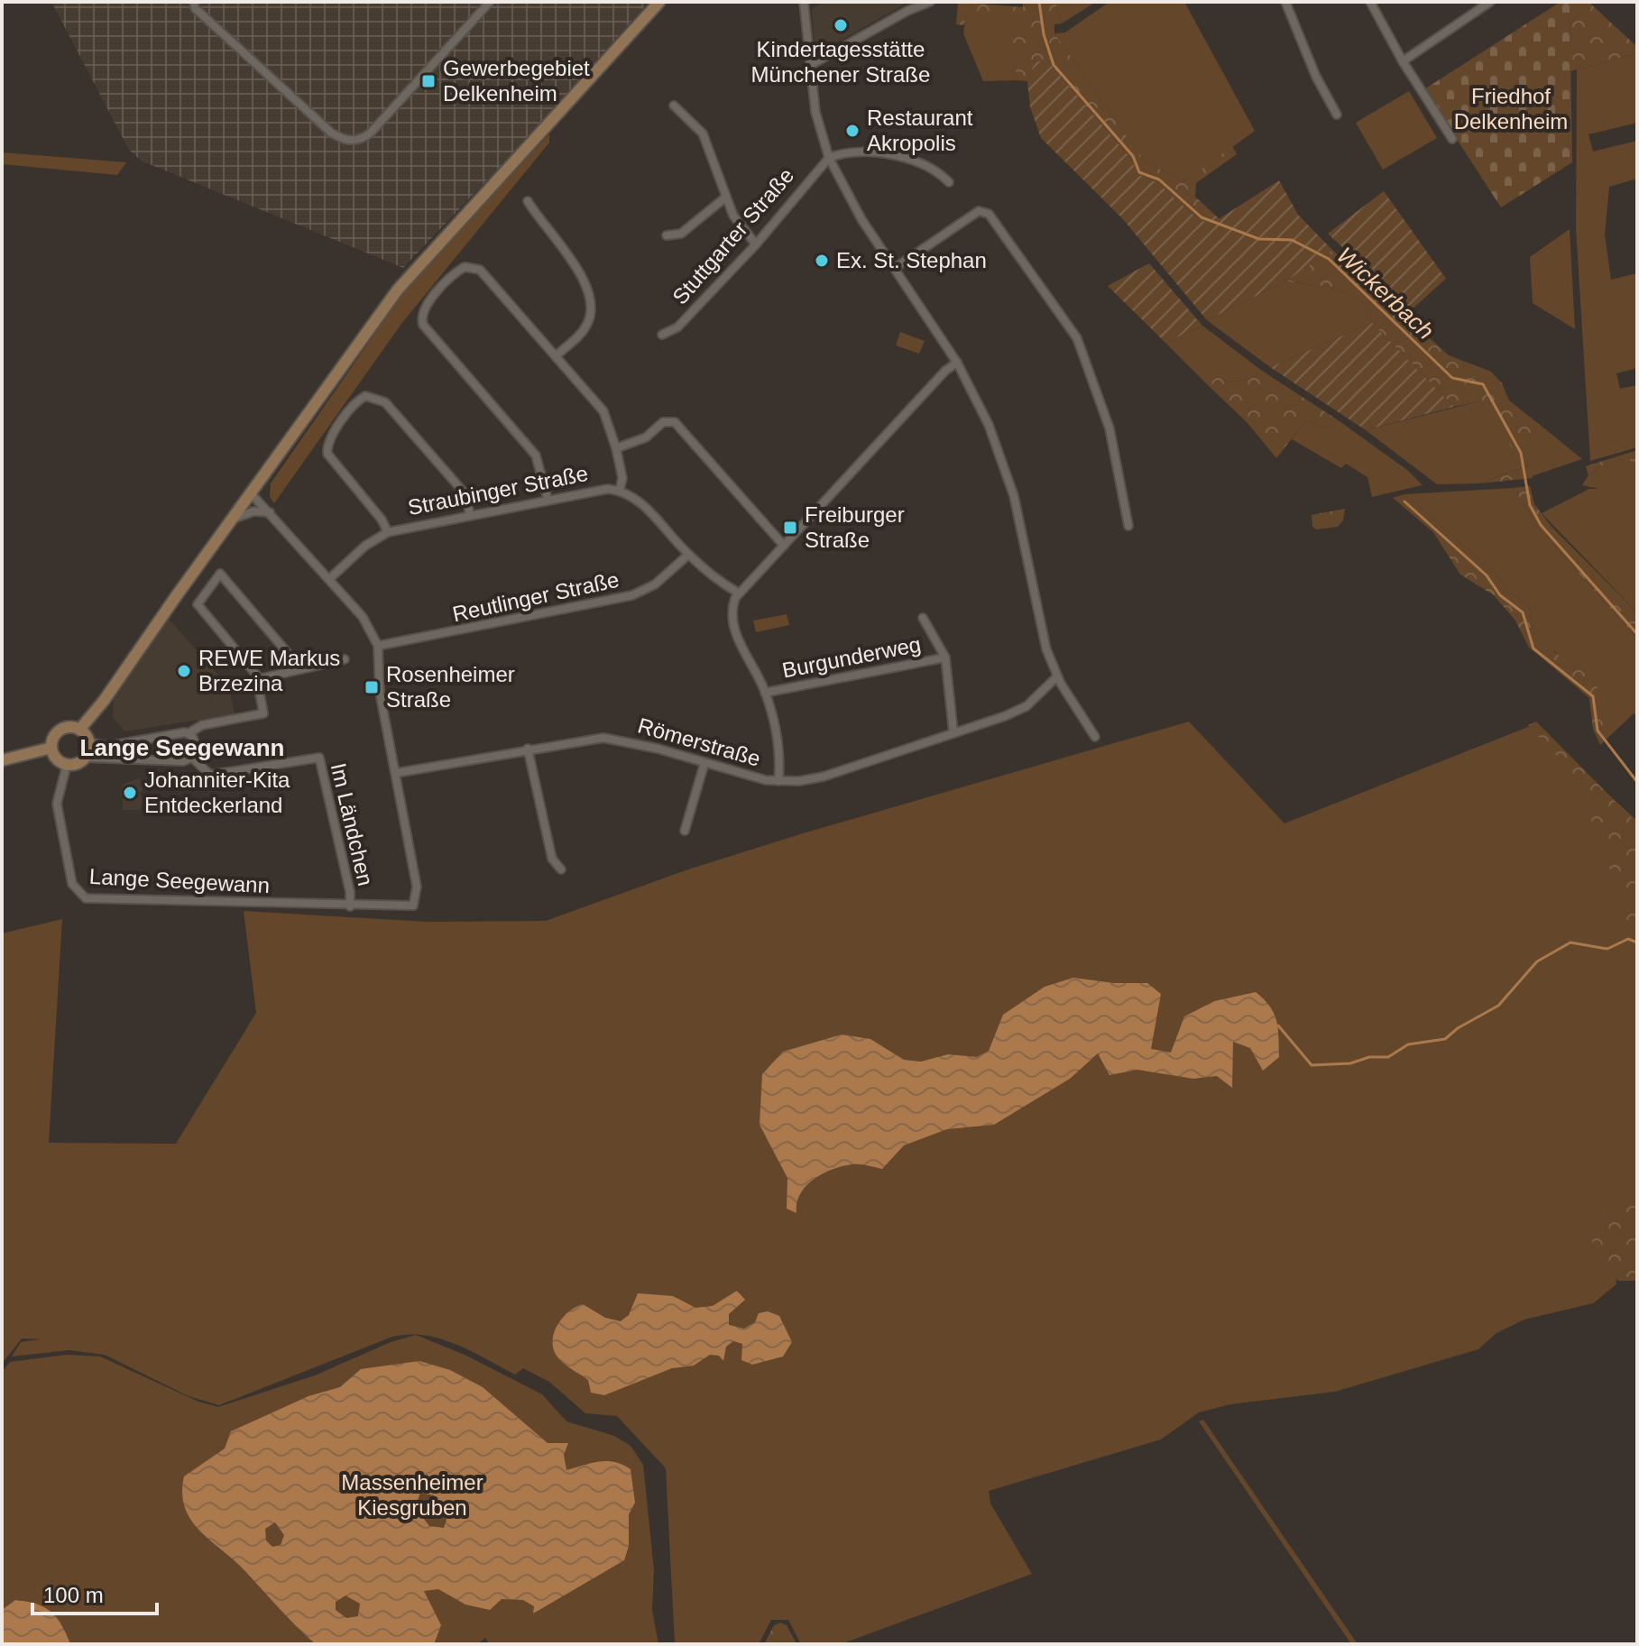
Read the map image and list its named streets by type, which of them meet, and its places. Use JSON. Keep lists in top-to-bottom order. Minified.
{"streets":{"street":["Stuttgarter Straße","Straubinger Straße","Reutlinger Straße","Burgunderweg","Römerstraße","Im Ländchen","Lange Seegewann"]},"crossings":[["Straubinger Straße","Reutlinger Straße"],["Römerstraße","Lange Seegewann"],["Im Ländchen","Lange Seegewann"]],"districts":["Lange Seegewann"],"water":["Wickerbach"],"parks":["Friedhof Delkenheim","Massenheimer Kiesgruben"],"places":{"other":["Kindertagesstätte Münchener Straße","Restaurant Akropolis","Ex. St. Stephan","REWE Markus Brzezina","Johanniter-Kita Entdeckerland"],"transit":["Gewerbegebiet Delkenheim","Freiburger Straße","Rosenheimer Straße"]},"scale_bar":"100 m"}
